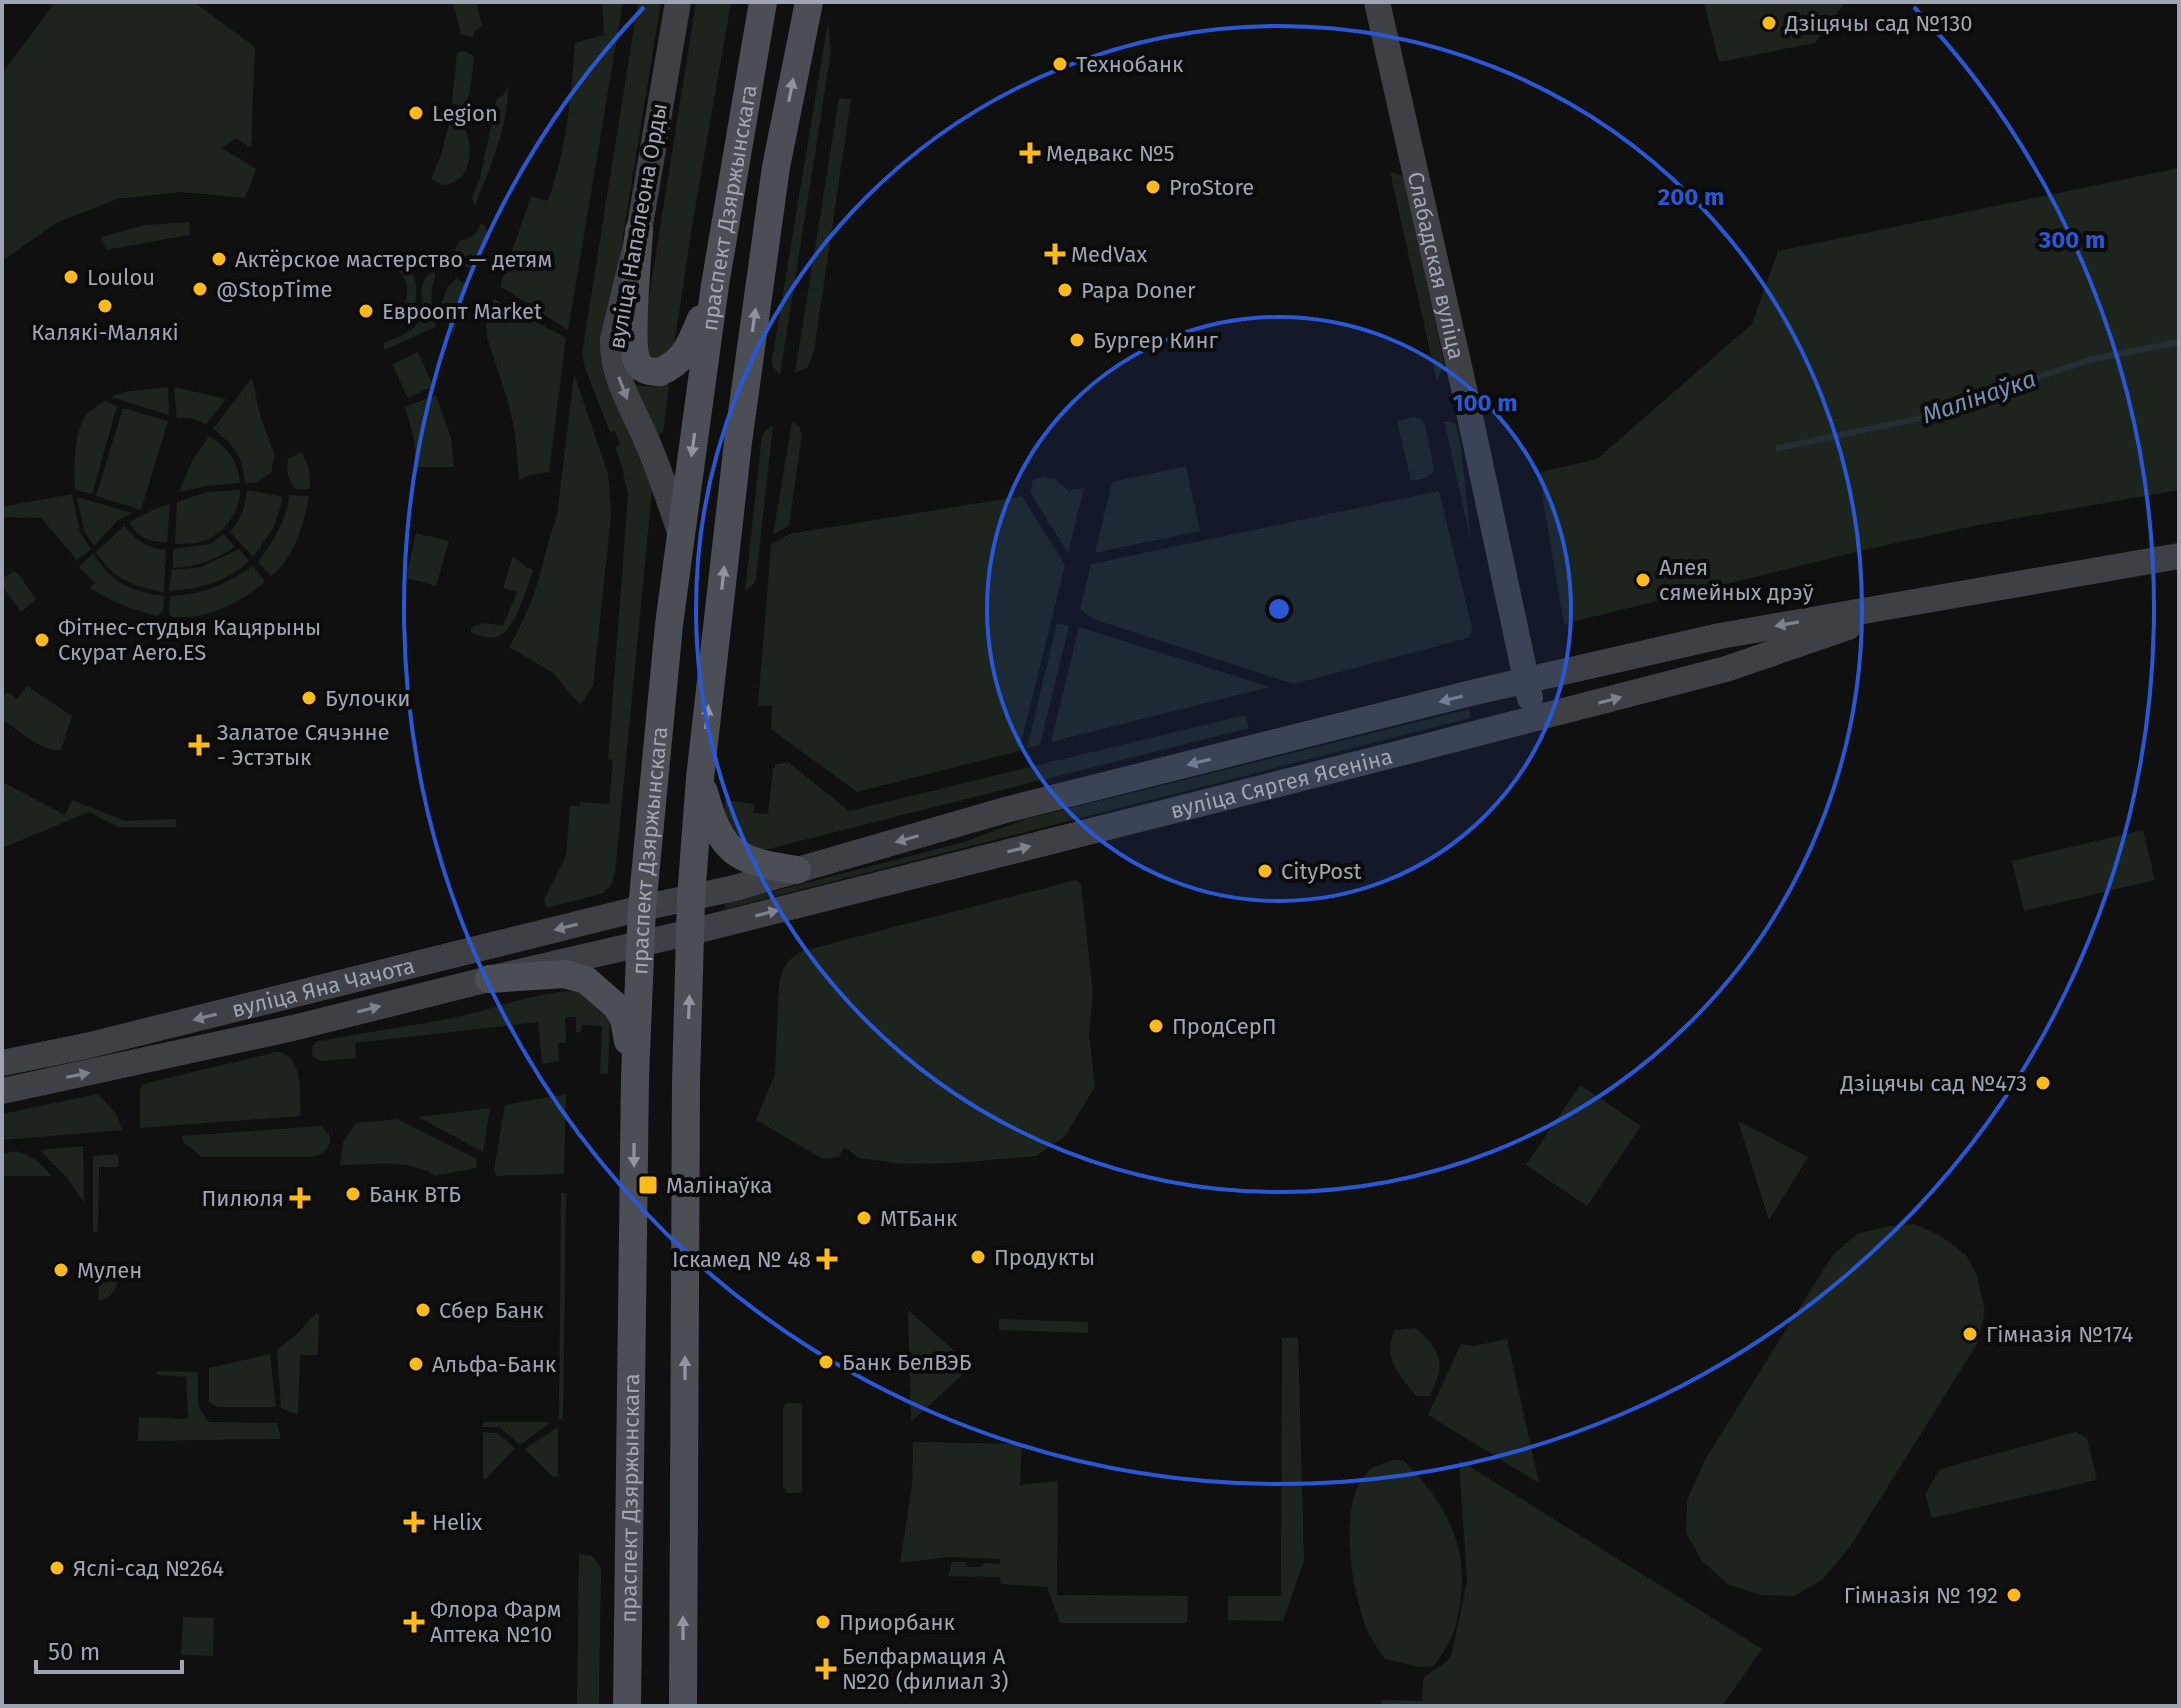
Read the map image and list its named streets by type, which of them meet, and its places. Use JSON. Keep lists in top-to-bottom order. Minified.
{"streets":{"main road":["праспект Дзяржынскага","вуліца Напалеона Орды","Слабадская вуліца","вуліца Сяргея Ясеніна","вуліца Яна Чачота"]},"crossings":[["праспект Дзяржынскага","вуліца Напалеона Орды"],["праспект Дзяржынскага","вуліца Сяргея Ясеніна"],["праспект Дзяржынскага","вуліца Яна Чачота"],["Слабадская вуліца","вуліца Сяргея Ясеніна"],["вуліца Сяргея Ясеніна","вуліца Яна Чачота"]],"one_way":["вуліца Напалеона Орды"],"water":["Малінаўка"],"places":{"other":["Дзіцячы сад №130","Технобанк","Legion","ProStore","Актёрское мастерство — детям","Loulou","@StopTime","Papa Doner","Калякі-Малякі","Евроопт Market","Бургер Кинг","Алея сямейных дрэў","Фітнес-студыя Кацярыны Скурат Aero.ES","Булочки","CityPost","ПродСерП","Дзіцячы сад №473","Банк ВТБ","МТБанк","Продукты","Мулен","Сбер Банк","Гімназія №174","Банк БелВЭБ","Альфа-Банк","Яслі-сад №264","Гімназія № 192","Приорбанк"],"health":["Медвакс №5","MedVax","Залатое Сячэнне - Эстэтык","Пилюля","Іскамед № 48","Helix","Флора Фарм Аптека №10","Белфармация А №20 (филиал 3)"],"transit":["Малінаўка"]},"scale_bar":"50 m","rings":["200 m","300 m","100 m"]}
